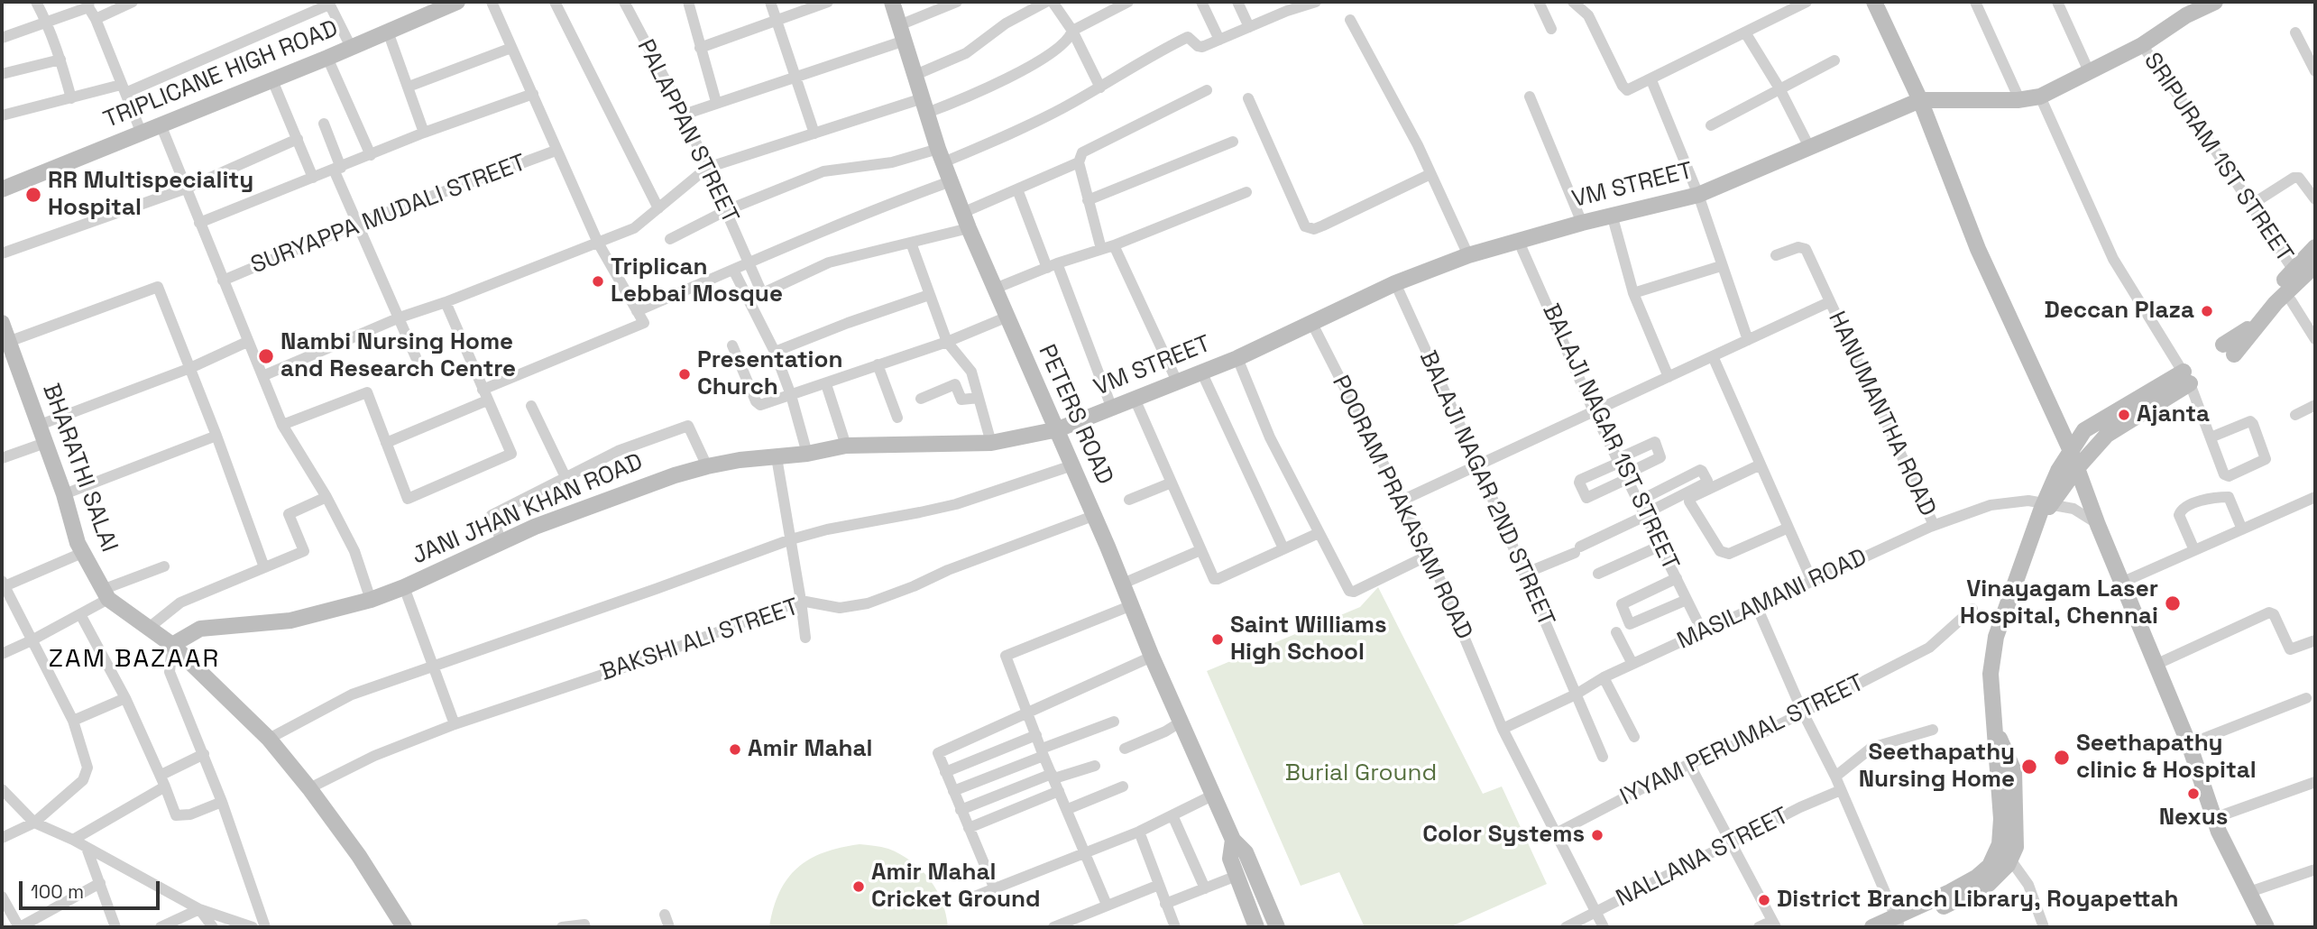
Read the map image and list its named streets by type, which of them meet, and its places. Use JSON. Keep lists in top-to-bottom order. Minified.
{"streets":{"main road":["TRIPLICANE HIGH ROAD","VM STREET","PETERS ROAD","BHARATHI SALAI","JANI JHAN KHAN ROAD"],"street":["PALAPPAN STREET","SRIPURAM 1ST STREET","SURYAPPA MUDALI STREET","HANUMANTHA ROAD","BALAJI NAGAR 1ST STREET","BALAJI NAGAR 2ND STREET","POORAM PRAKASAM ROAD","MASILAMANI ROAD","BAKSHI ALI STREET","IYYAM PERUMAL STREET","NALLANA STREET"]},"crossings":[["SRIPURAM 1ST STREET","VM STREET"],["VM STREET","PETERS ROAD"],["VM STREET","BALAJI NAGAR 1ST STREET"],["VM STREET","BALAJI NAGAR 2ND STREET"],["VM STREET","POORAM PRAKASAM ROAD"],["VM STREET","JANI JHAN KHAN ROAD"],["HANUMANTHA ROAD","MASILAMANI ROAD"],["PETERS ROAD","JANI JHAN KHAN ROAD"],["PETERS ROAD","BAKSHI ALI STREET"],["BALAJI NAGAR 1ST STREET","MASILAMANI ROAD"],["BHARATHI SALAI","JANI JHAN KHAN ROAD"],["BHARATHI SALAI","BAKSHI ALI STREET"],["BALAJI NAGAR 2ND STREET","MASILAMANI ROAD"],["POORAM PRAKASAM ROAD","MASILAMANI ROAD"],["POORAM PRAKASAM ROAD","IYYAM PERUMAL STREET"],["POORAM PRAKASAM ROAD","NALLANA STREET"]],"districts":["ZAM BAZAAR"],"parks":["Burial Ground"],"places":["RR Multispeciality Hospital","Triplican Lebbai Mosque","Deccan Plaza","Nambi Nursing Home and Research Centre","Presentation Church","Ajanta","Vinayagam Laser Hospital, Chennai","Saint Williams High School","Amir Mahal","Seethapathy clinic & Hospital","Seethapathy Nursing Home","Nexus","Color Systems","Amir Mahal Cricket Ground","District Branch Library, Royapettah"],"scale_bar":"100 m"}
